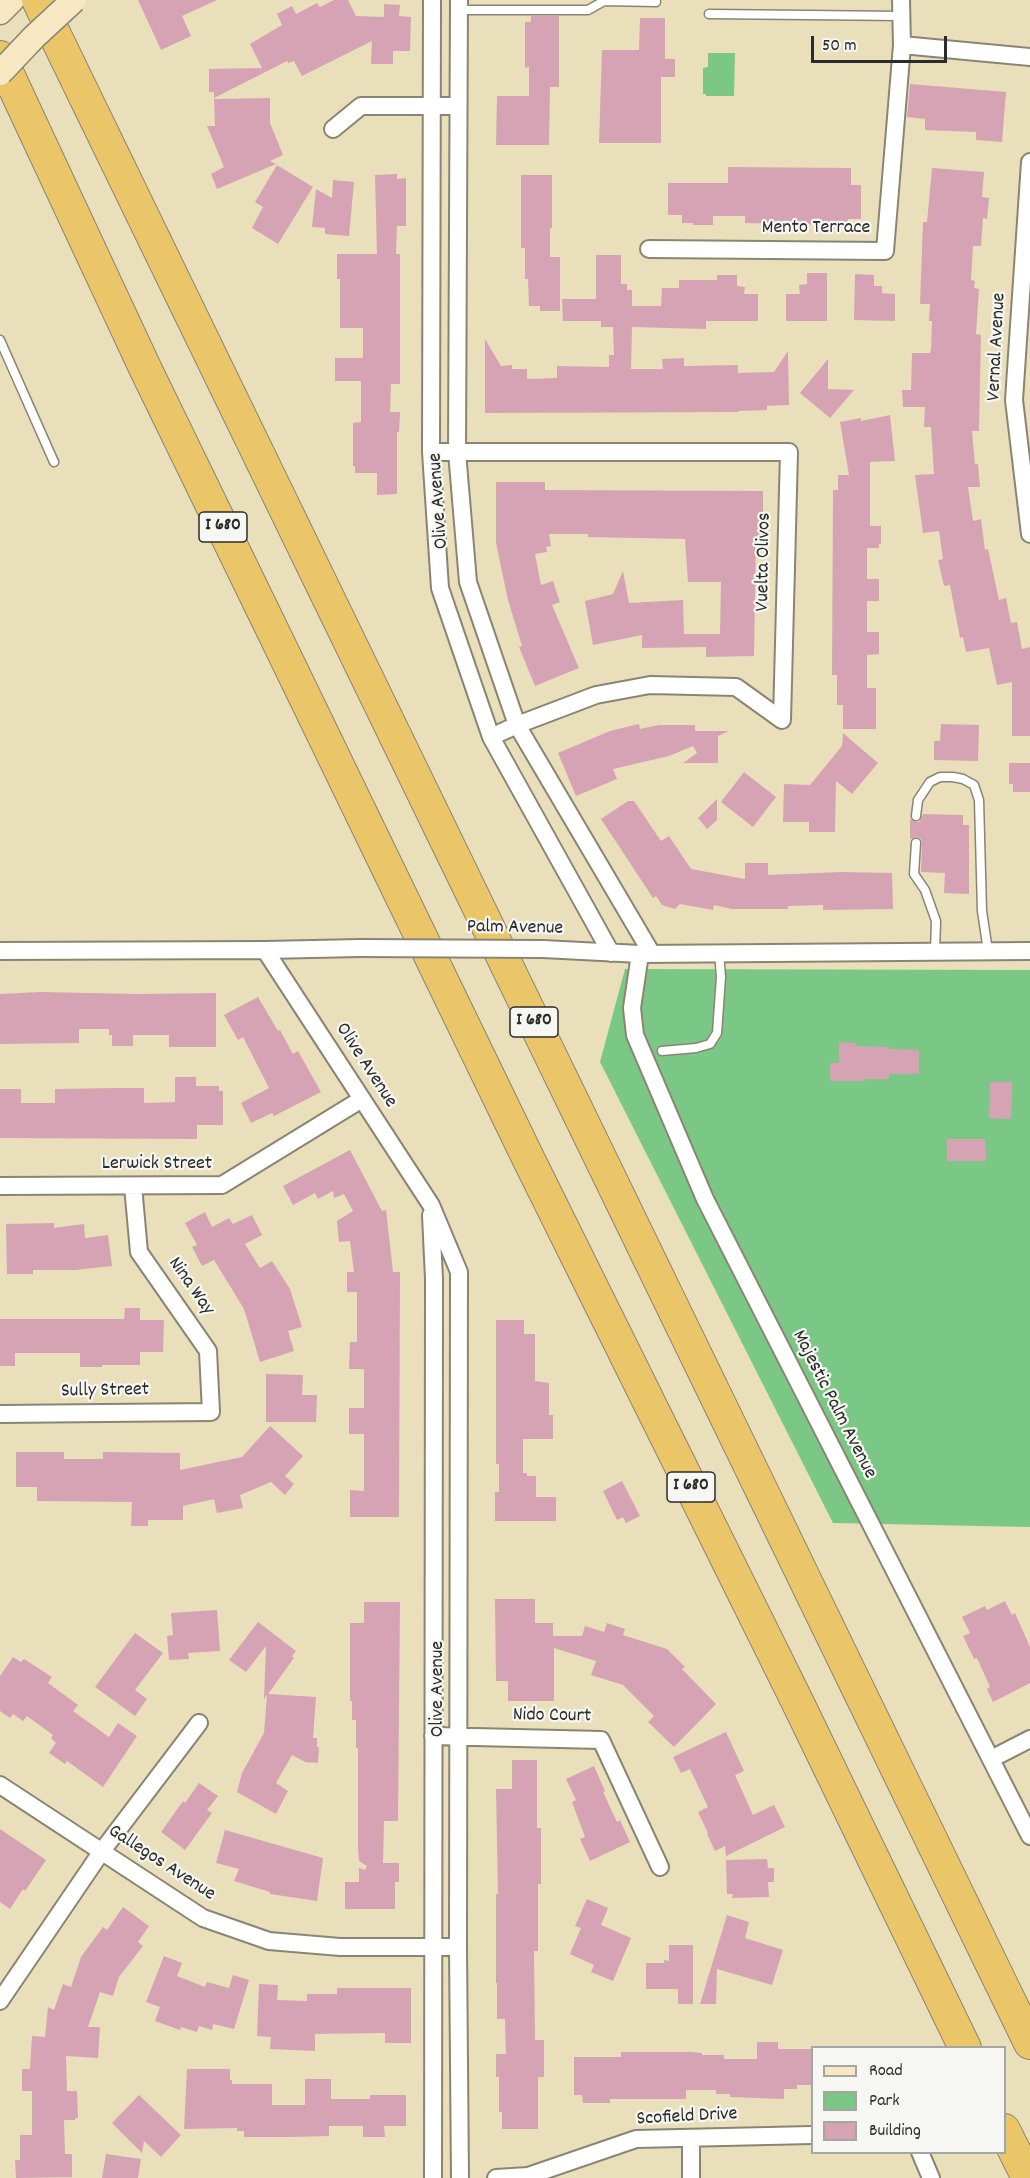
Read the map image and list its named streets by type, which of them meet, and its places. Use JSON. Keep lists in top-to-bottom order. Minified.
{"streets":{"highway":["I 680"],"street":["Mento Terrace","Vernal Avenue","Olive Avenue","Vuelta Olivos","Palm Avenue","Lerwick Street","Nina Way","Sully Street","Majestic Palm Avenue","Nido Court","Gallegos Avenue","Scofield Drive"]},"crossings":[["Olive Avenue","Vuelta Olivos"],["Olive Avenue","Palm Avenue"],["Olive Avenue","Lerwick Street"],["Olive Avenue","Majestic Palm Avenue"],["Olive Avenue","Nido Court"],["Olive Avenue","Gallegos Avenue"],["Palm Avenue","Majestic Palm Avenue"],["Lerwick Street","Nina Way"],["Nina Way","Sully Street"]],"legend":["Road","Park","Building"],"scale_bar":"50 m"}
